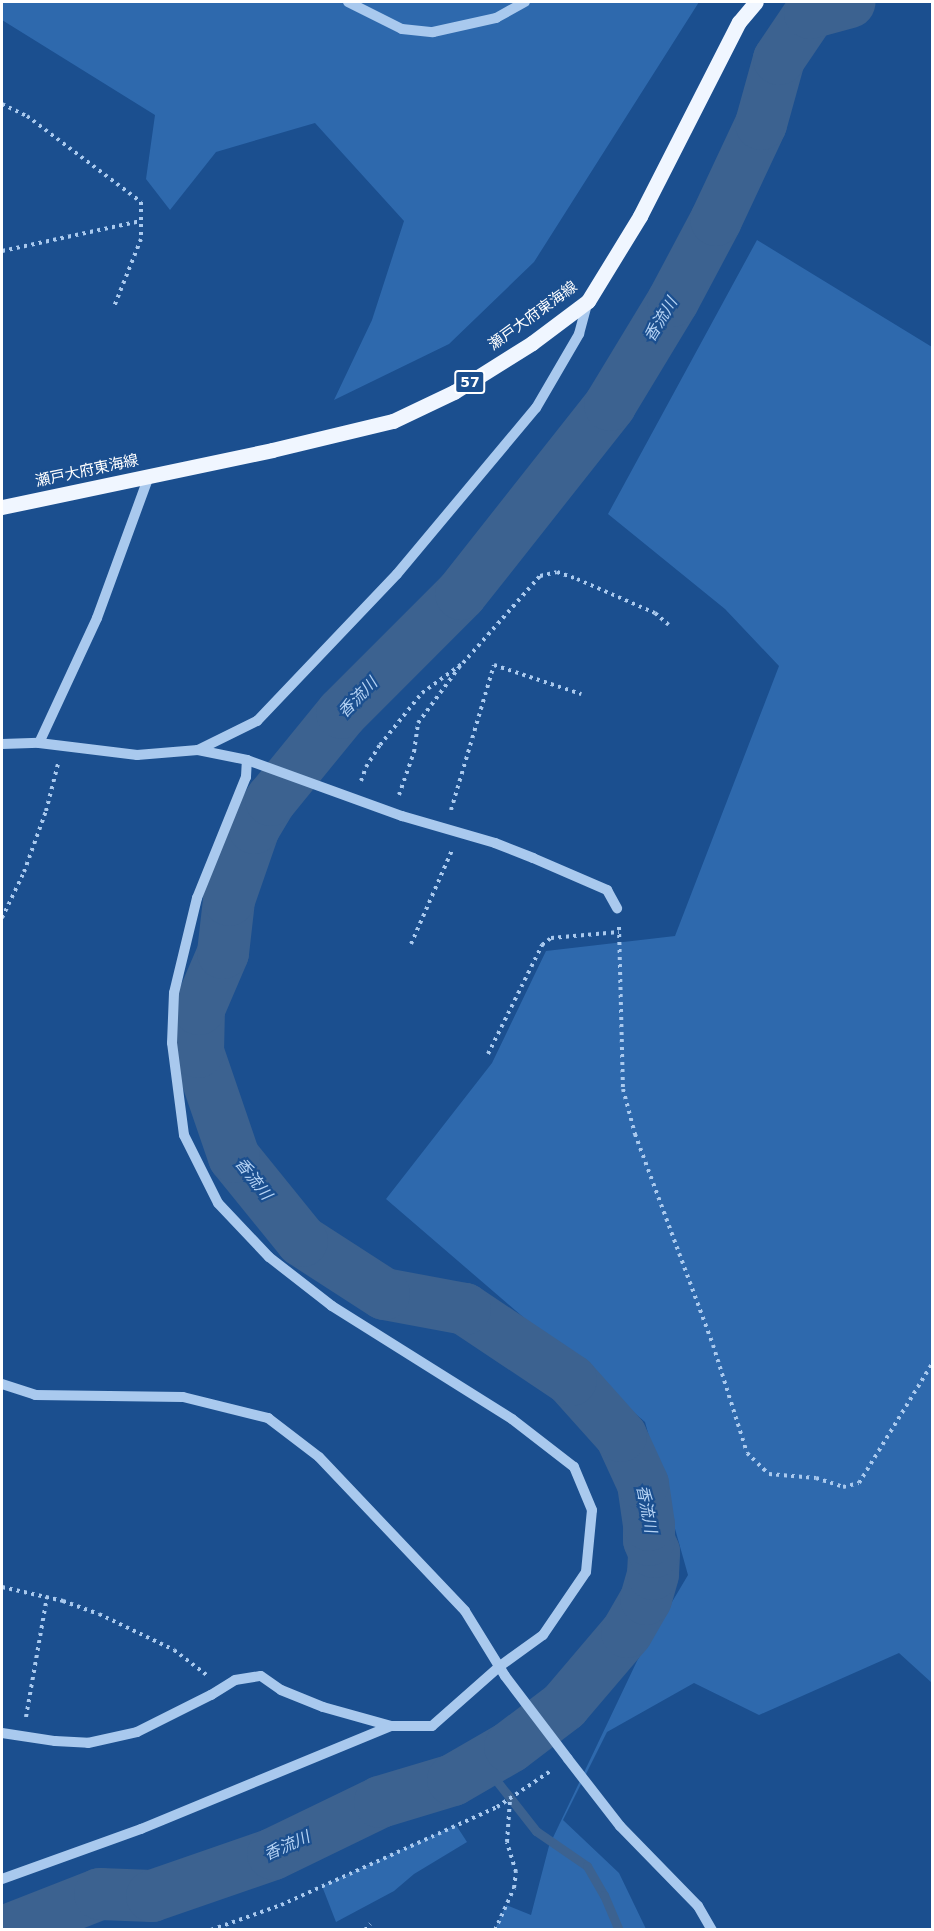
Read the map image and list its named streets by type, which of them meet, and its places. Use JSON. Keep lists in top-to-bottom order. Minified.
{"streets":{"main road":["瀬戸大府東海線","57"]},"water":["香流川"]}
